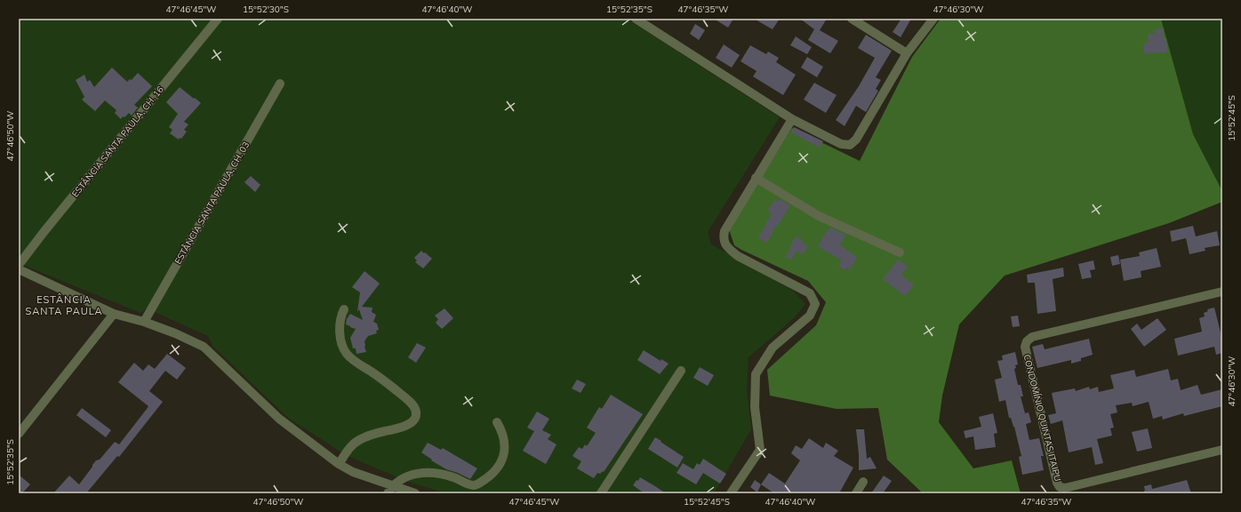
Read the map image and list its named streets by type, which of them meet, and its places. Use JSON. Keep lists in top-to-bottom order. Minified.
{"streets":{"street":["ESTÂNCIA SANTA PAULA, CH. 16","ESTÂNCIA SANTA PAULA, CH. 03","CONDOMÍNIO QUINTAS ITAIPU"]},"districts":["ESTÂNCIA SANTA PAULA"],"coordinates":["47°46'45\"W","15°52'30\"S","47°46'40\"W","15°52'35\"S","47°46'35\"W","47°46'30\"W","15°52'45\"S","47°46'50\"W"]}
